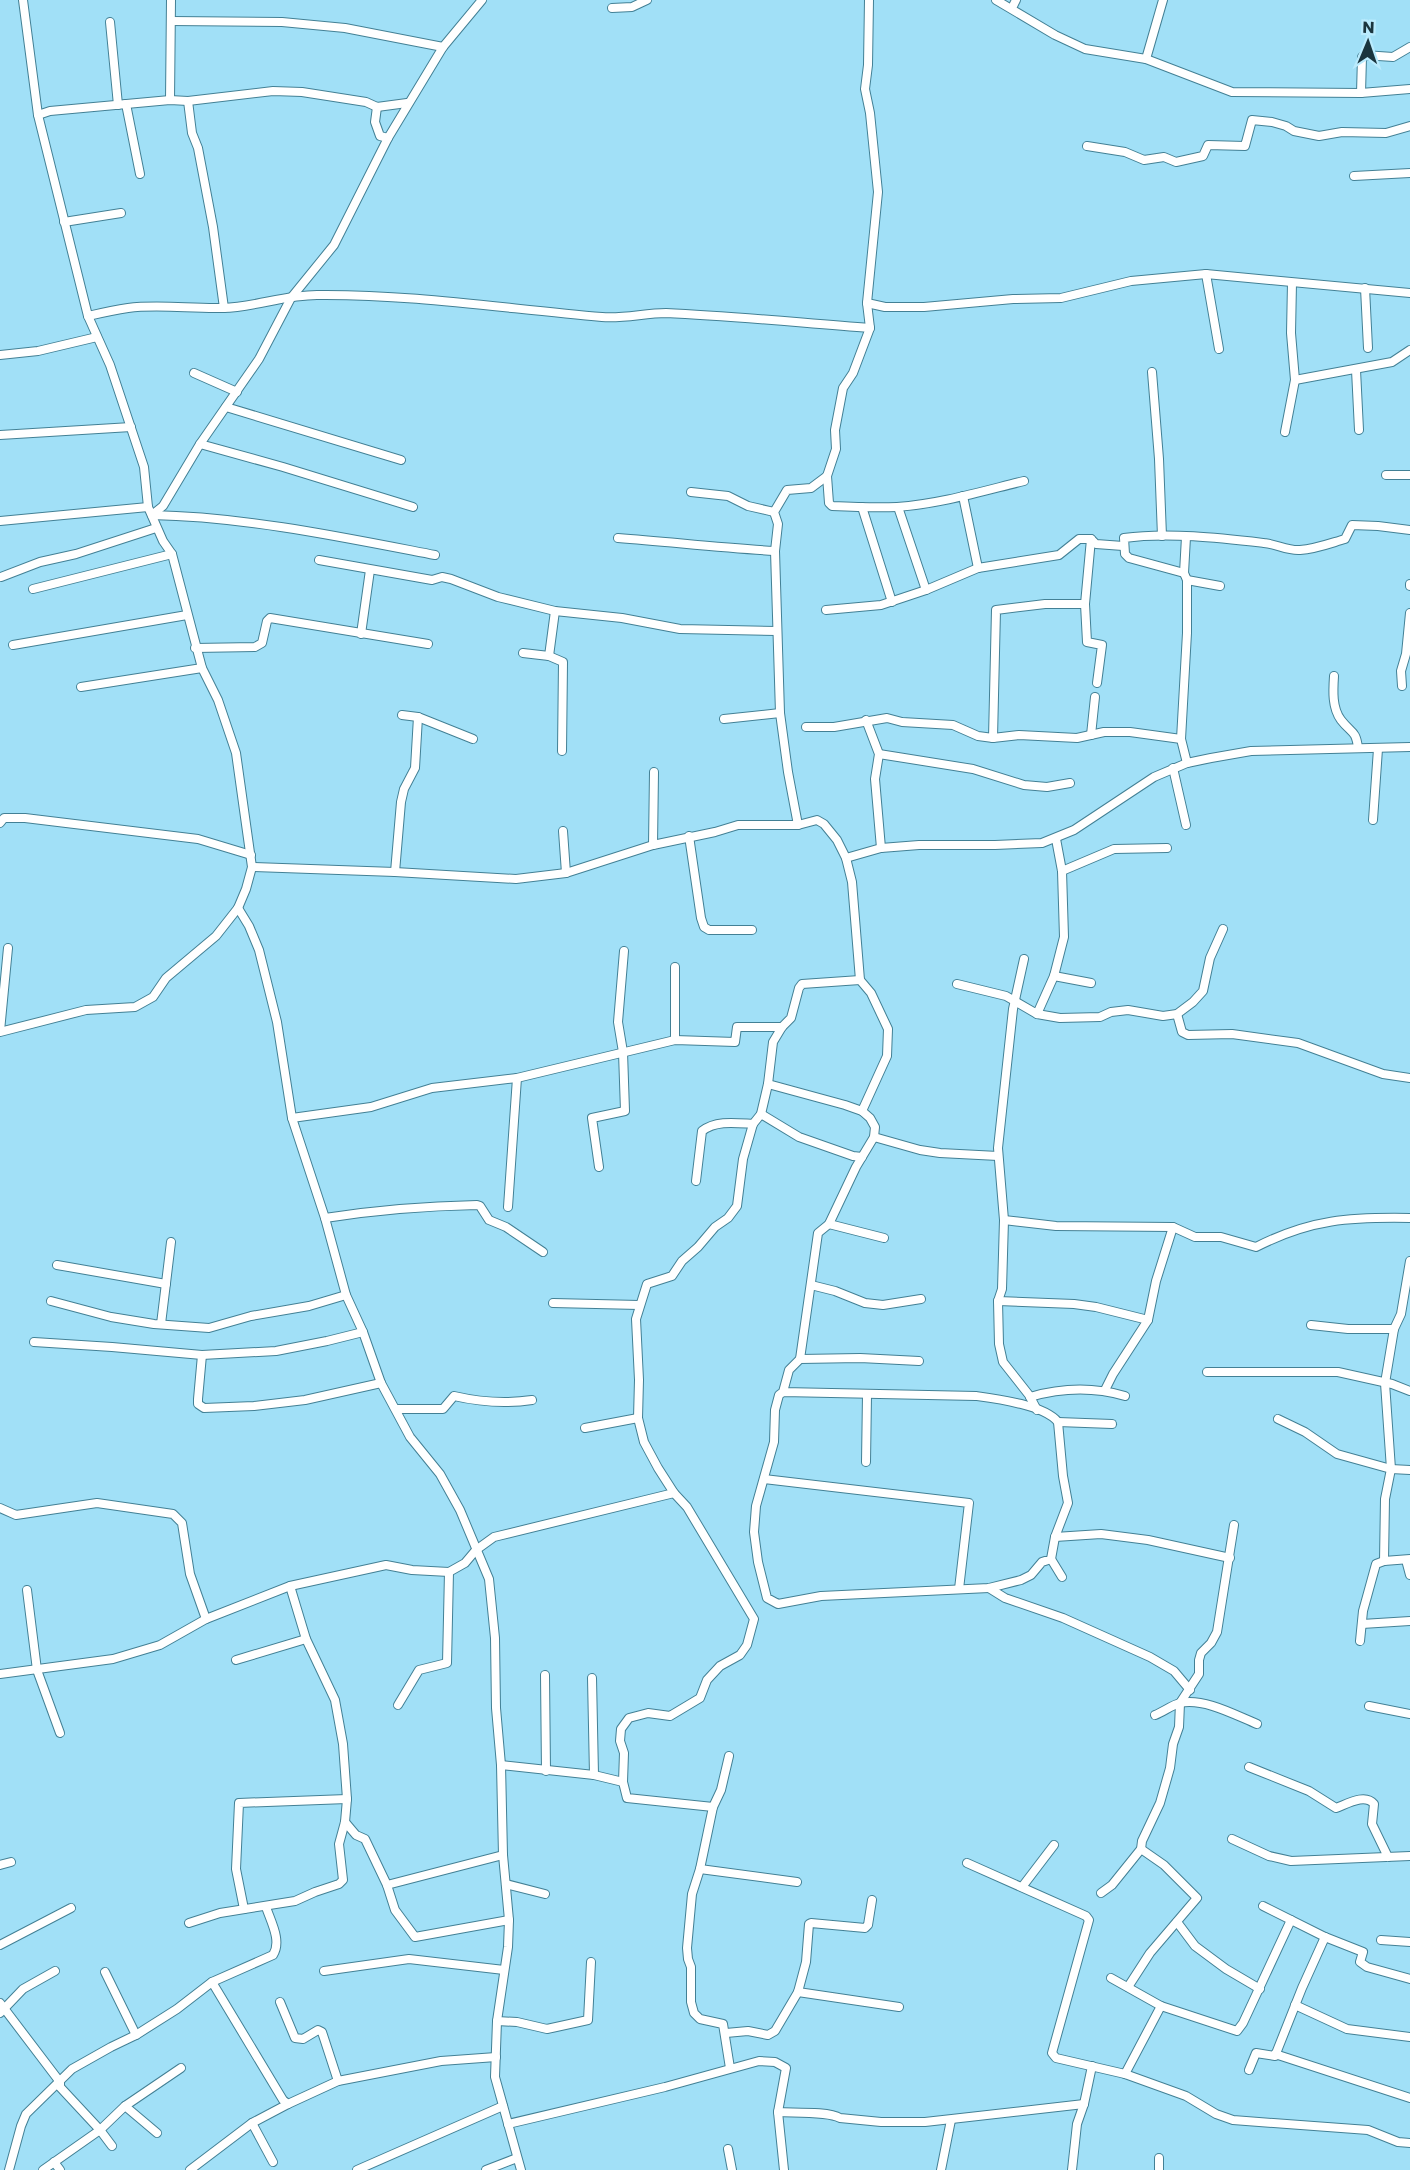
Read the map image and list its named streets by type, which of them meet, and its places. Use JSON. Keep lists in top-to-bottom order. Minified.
{"north":"top"}
